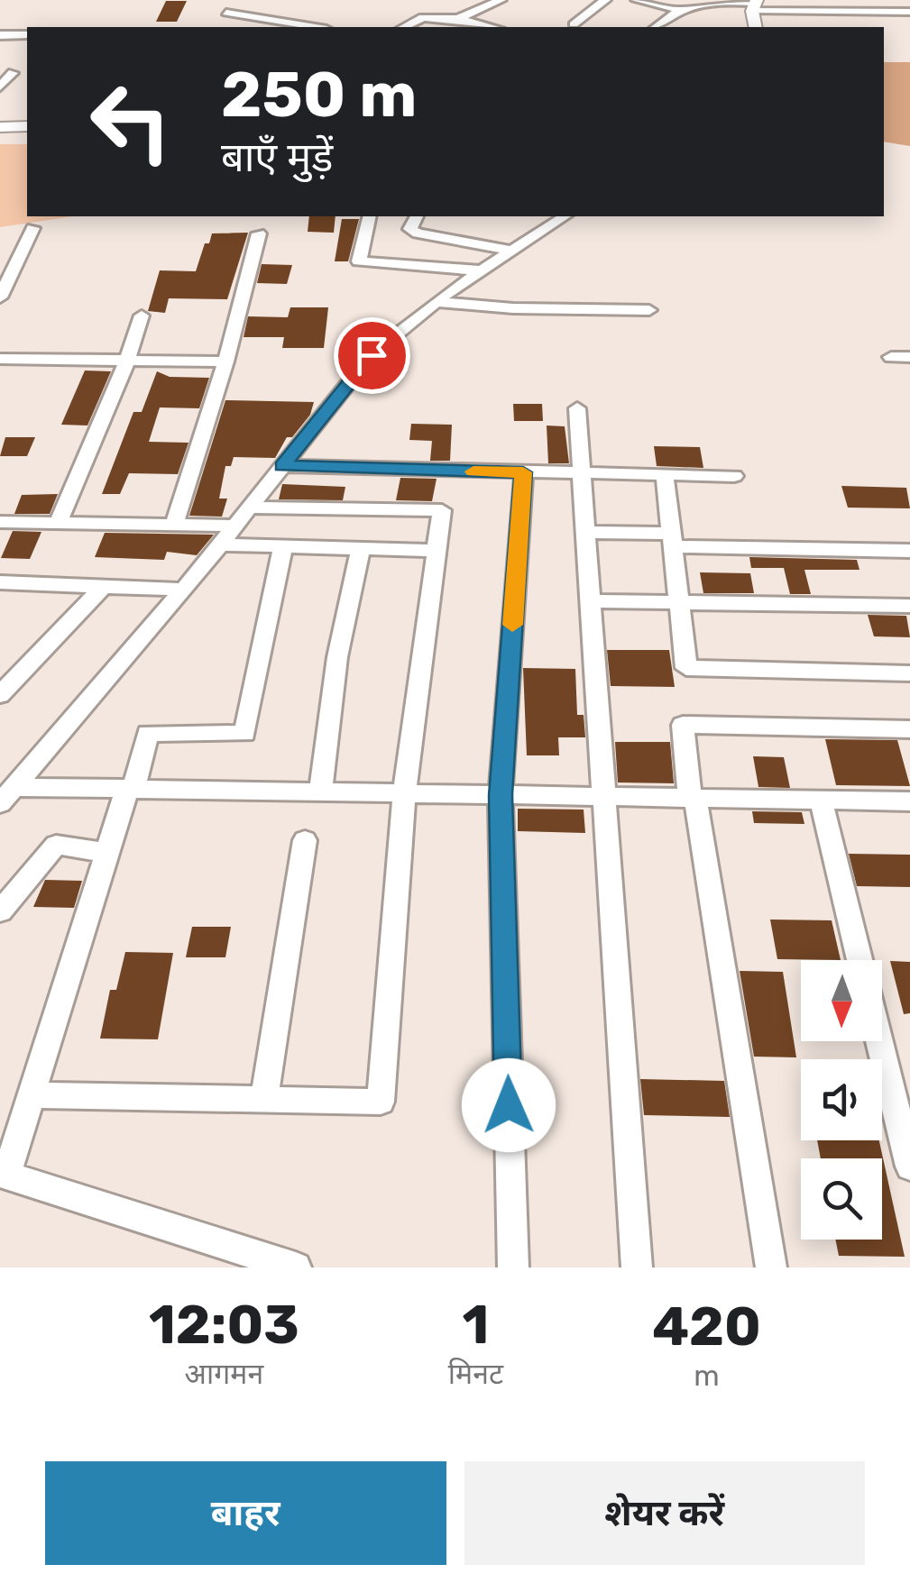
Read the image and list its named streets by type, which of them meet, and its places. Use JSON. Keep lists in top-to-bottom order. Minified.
{"north":"bottom","page":{"turn":["250 m","बाएँ मुड़ें"],"eta":["12:03","आगमन","1","मिनट","420","m"],"buttons":["बाहर","शेयर करें"]}}
